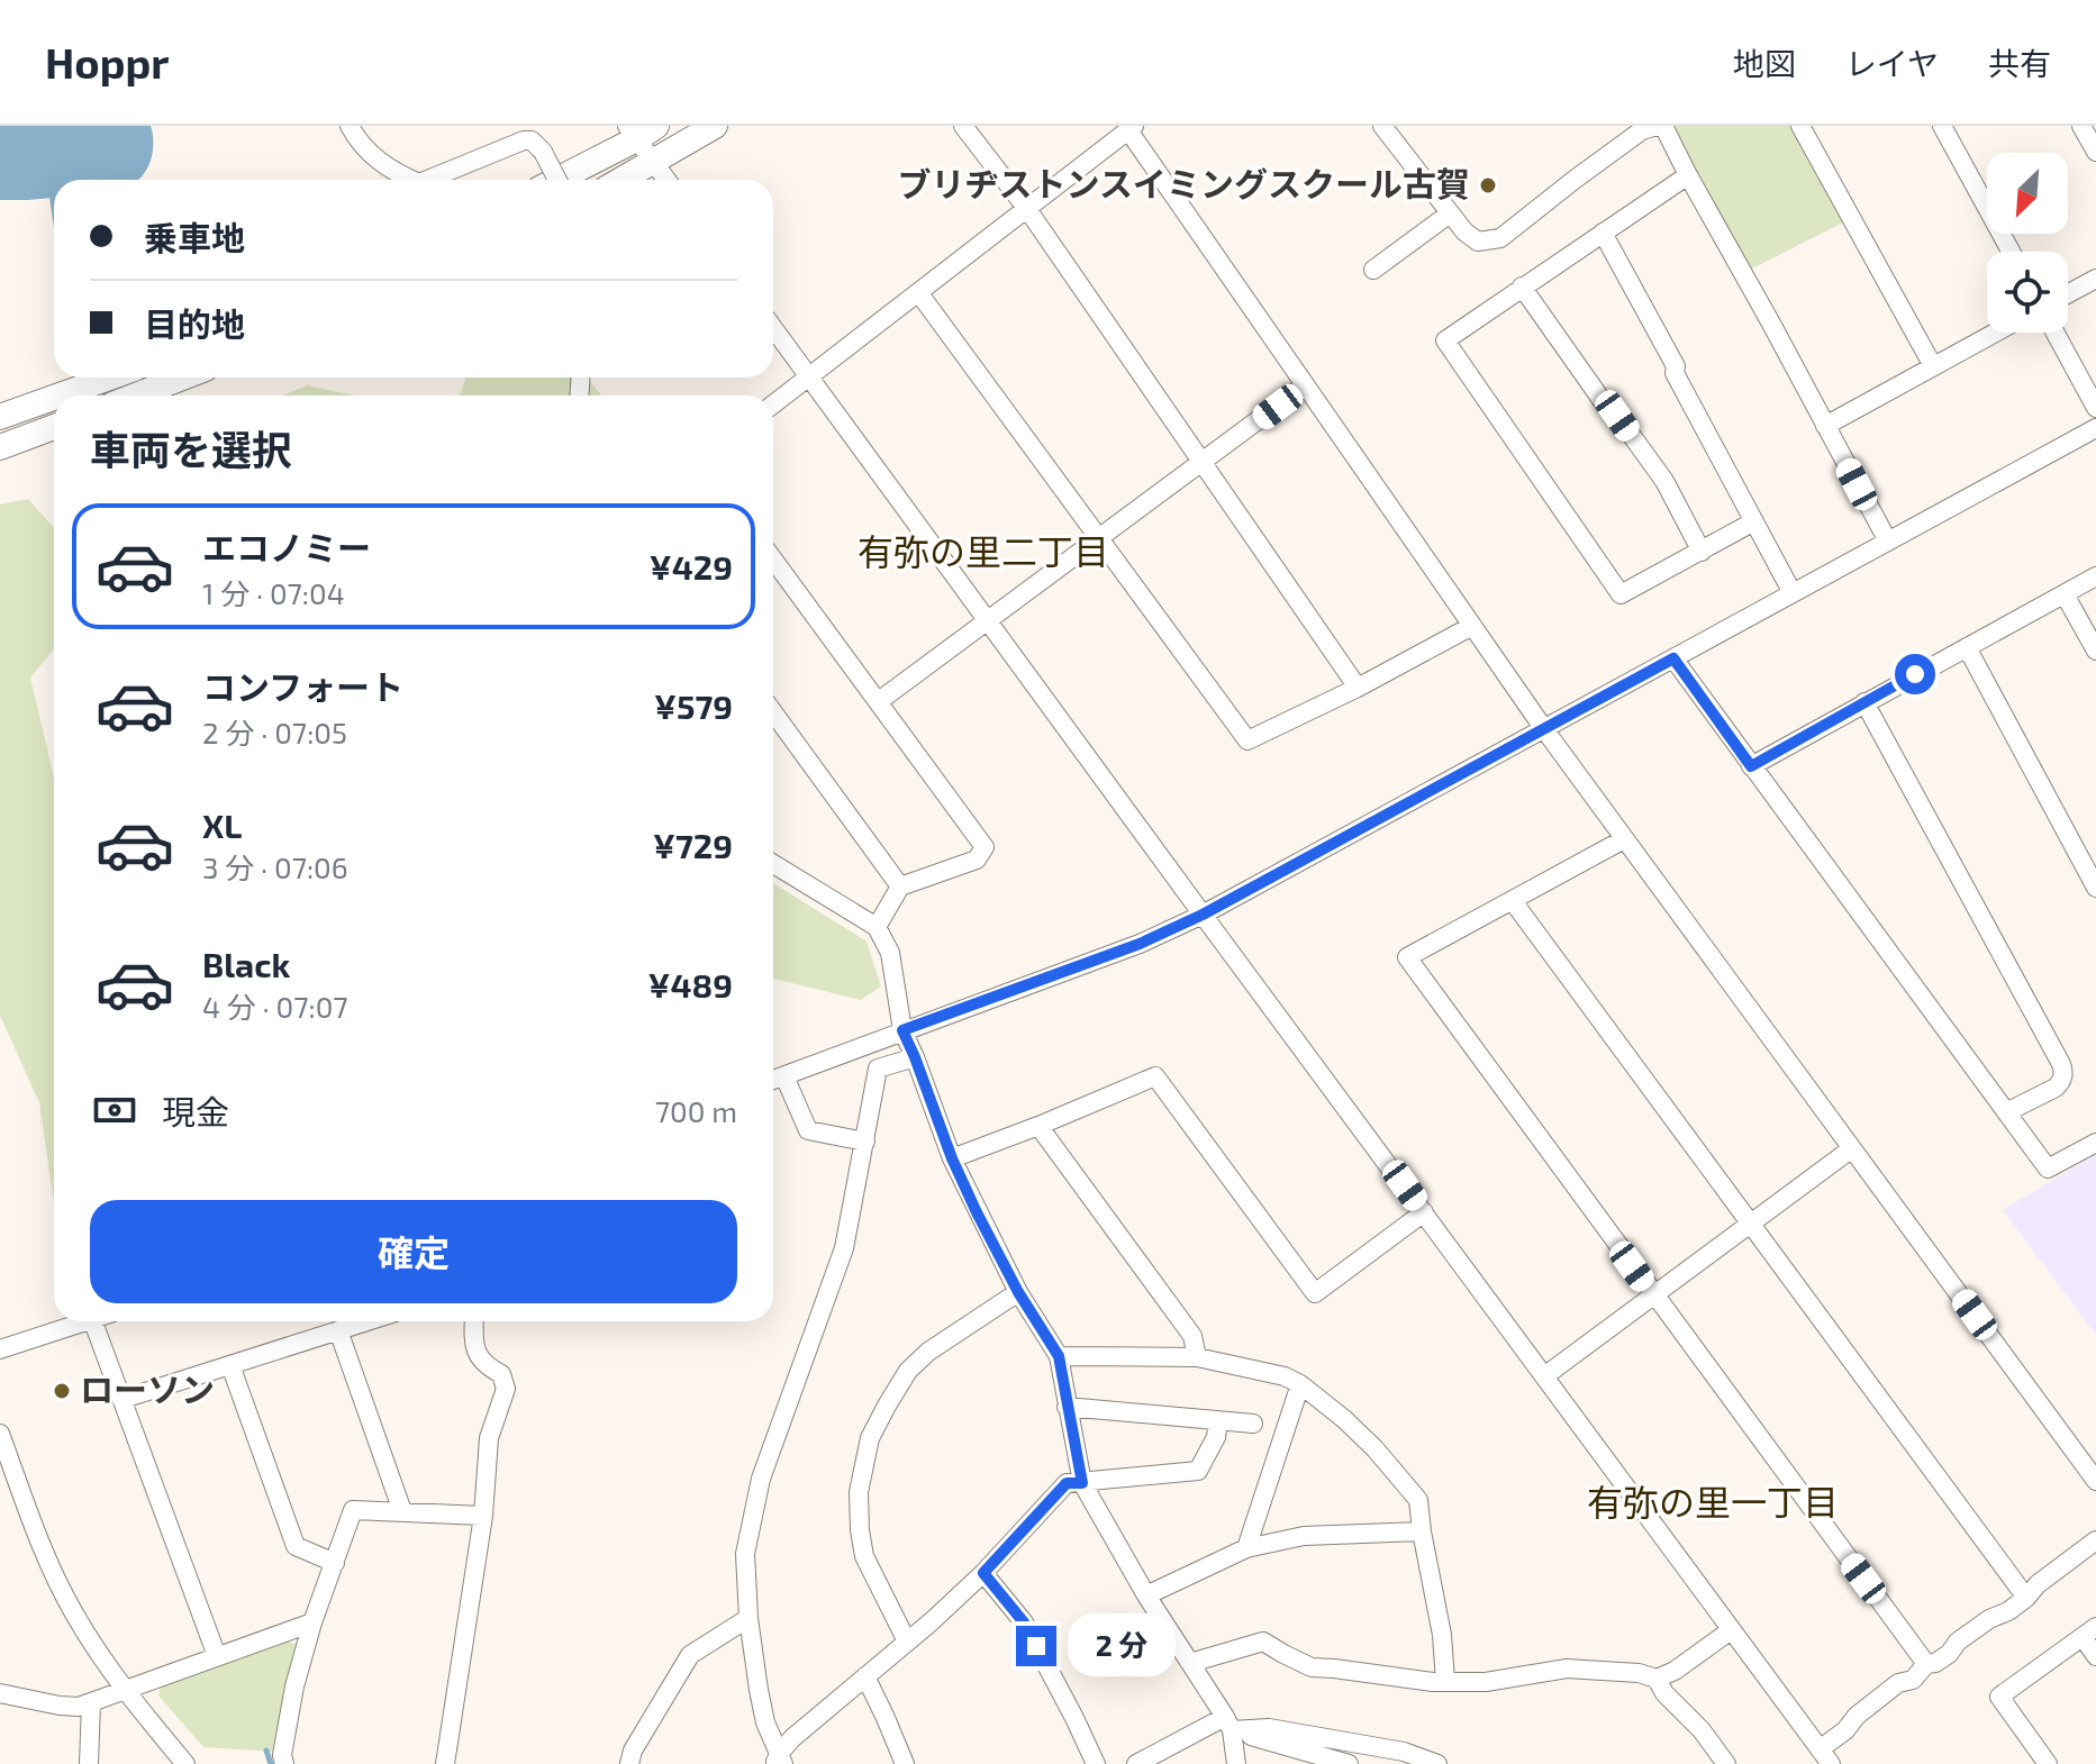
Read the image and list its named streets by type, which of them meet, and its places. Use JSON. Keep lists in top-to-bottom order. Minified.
{"districts":["有弥の里二丁目","有弥の里一丁目"],"places":["ブリヂストンスイミングスクール古賀","ローソン"],"north":"bottom left","page":{"header":"Hoppr","nav":["地図","レイヤ","共有"],"banner":["乗車地","目的地"],"heading":"車両を選択","list":[{"name":"エコノミー","note":"1 分 · 07:04","value":"¥429"},{"name":"コンフォート","note":"2 分 · 07:05","value":"¥579"},{"name":"XL","note":"3 分 · 07:06","value":"¥729"},{"name":"Black","note":"4 分 · 07:07","value":"¥489"}],"pay":["現金","700 m"],"buttons":"確定","bubble":"2 分"}}
